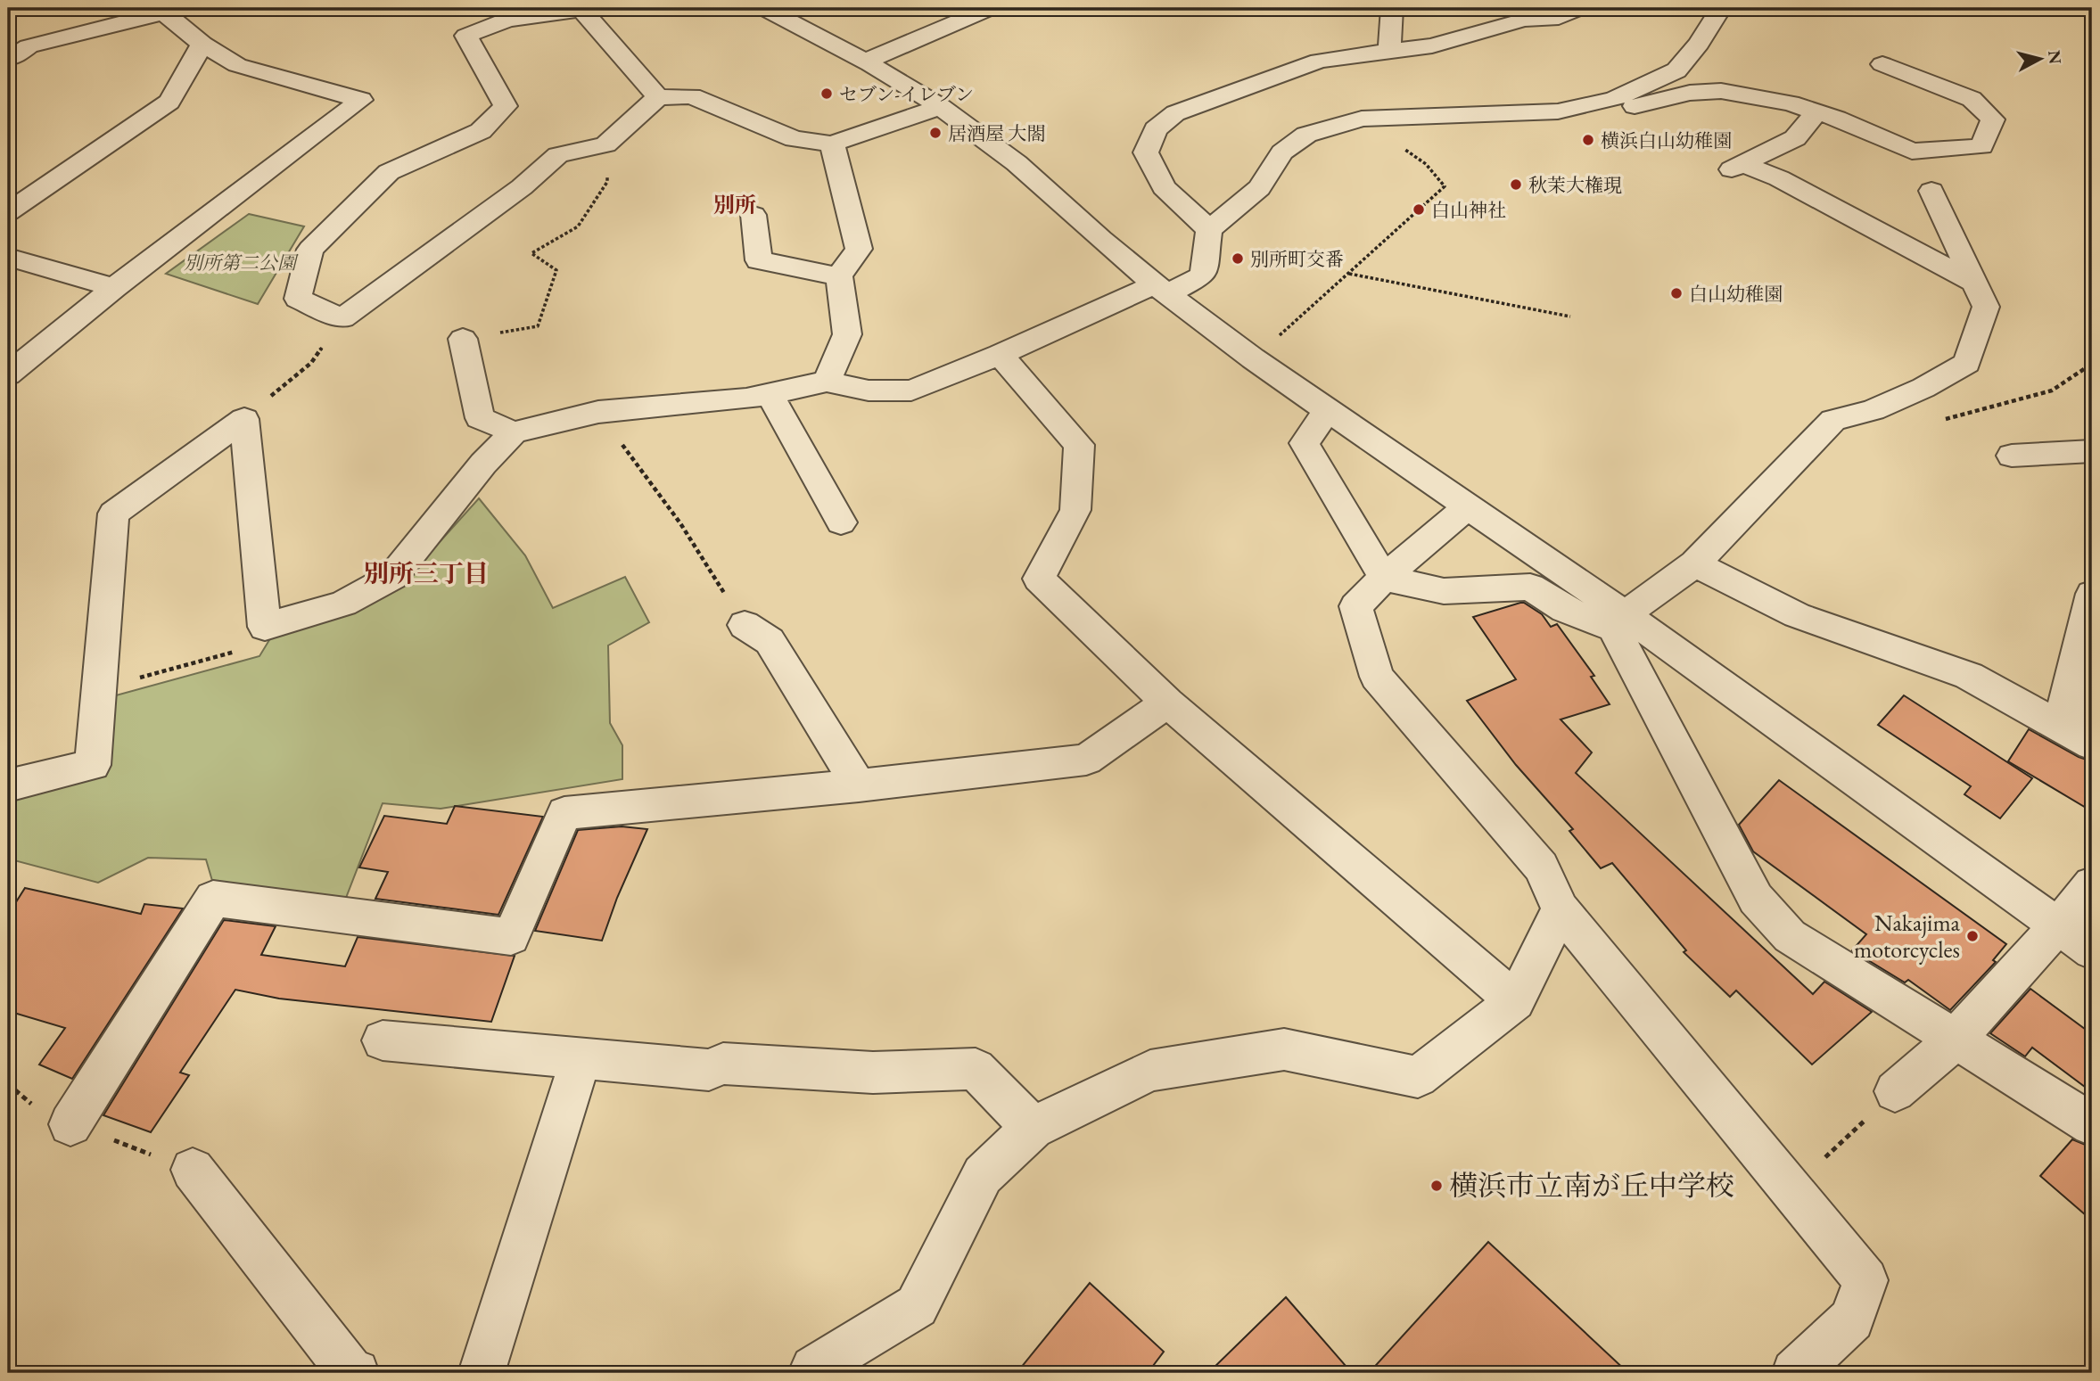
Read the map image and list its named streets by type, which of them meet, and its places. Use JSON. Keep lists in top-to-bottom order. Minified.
{"districts":["別所","別所三丁目"],"parks":["別所第二公園"],"places":["セブン-イレブン","居酒屋 大閤","横浜白山幼稚園","秋茉大権現","白山神社","別所町交番","白山幼稚園","Nakajima motorcycles","横浜市立南が丘中学校"],"north":"right"}
